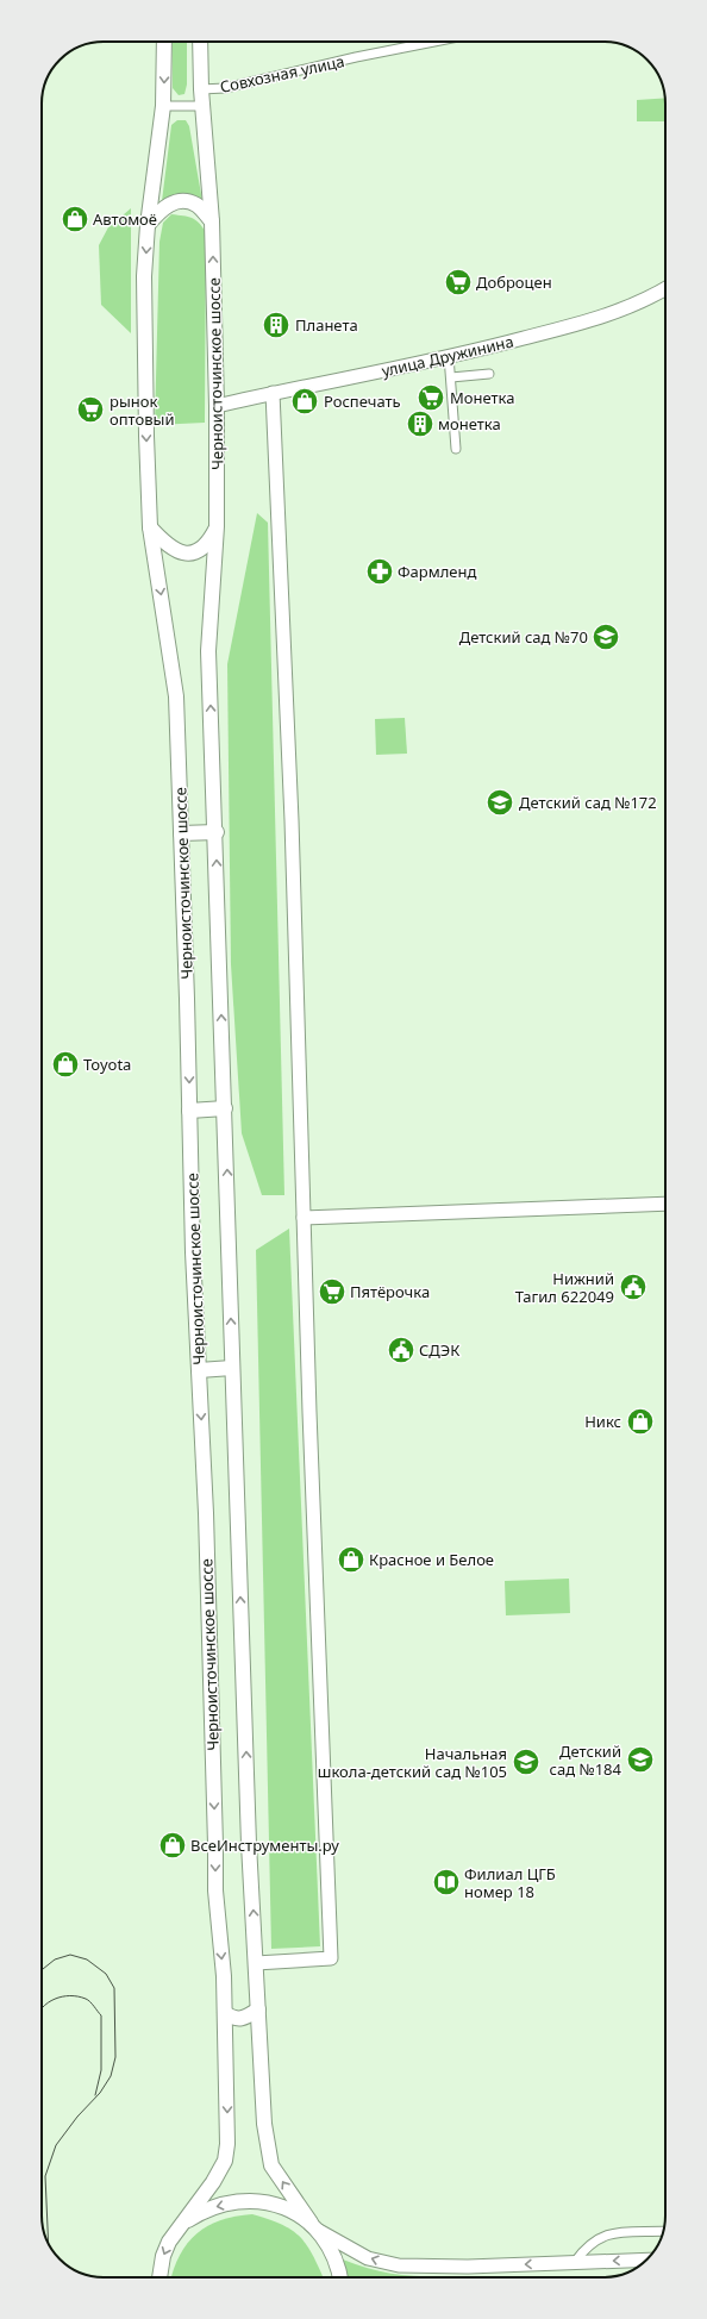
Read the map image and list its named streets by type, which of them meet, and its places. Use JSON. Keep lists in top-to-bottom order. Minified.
{"streets":{"main road":["Черноисточинское шоссе"],"street":["Совхозная улица","улица Дружинина"]},"crossings":[["Совхозная улица","Черноисточинское шоссе"],["улица Дружинина","Черноисточинское шоссе"]],"places":{"shop":["Автомоё","Роспечать","Toyota","Никс","Красное и Белое","ВсеИнструменты.ру"],"supermarket":["Доброцен","Монетка","рынок оптовый","Пятёрочка"],"building":["Планета","монетка"],"pharmacy":["Фармленд"],"school or university":["Детский сад №70","Детский сад №172","Детский сад №184","Начальная школа-детский сад №105"],"public building":["Нижний Тагил 622049","СДЭК"],"library":["Филиал ЦГБ номер 18"]}}
